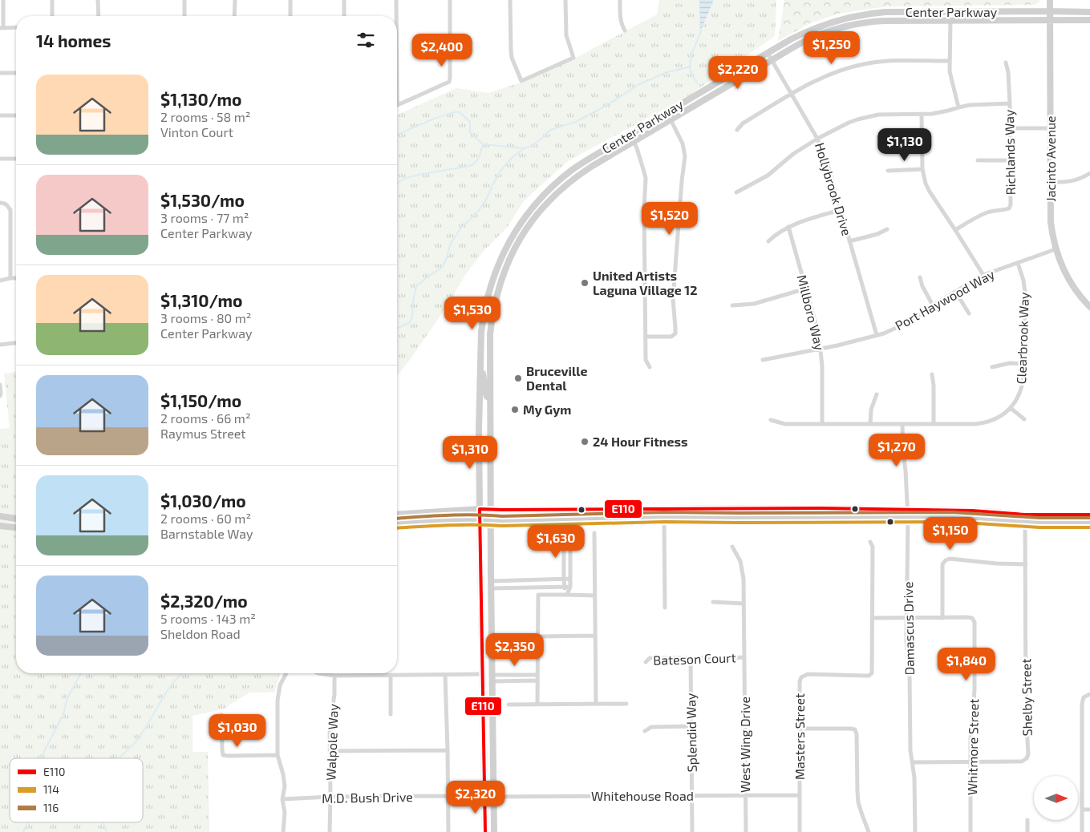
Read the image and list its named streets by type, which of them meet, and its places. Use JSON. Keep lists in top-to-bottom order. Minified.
{"streets":{"main road":["Center Parkway","Jacinto Avenue"],"street":["Richlands Way","Hollybrook Drive","Port Haywood Way","Millboro Way","Clearbrook Way","Damascus Drive","Bateson Court","Shelby Street","Splendid Way","Masters Street","Walpole Way","West Wing Drive","Whitmore Street","Whitehouse Road","M.D. Bush Drive"]},"crossings":[["Center Parkway","Jacinto Avenue"],["Center Parkway","Hollybrook Drive"],["Center Parkway","Whitehouse Road"],["Center Parkway","M.D. Bush Drive"],["Jacinto Avenue","Port Haywood Way"],["Hollybrook Drive","Port Haywood Way"],["Port Haywood Way","Millboro Way"],["Port Haywood Way","Clearbrook Way"],["Millboro Way","Clearbrook Way"],["Clearbrook Way","Damascus Drive"],["Damascus Drive","Shelby Street"],["Damascus Drive","Whitmore Street"],["Bateson Court","Splendid Way"],["Bateson Court","West Wing Drive"],["Shelby Street","Whitmore Street"],["Splendid Way","Whitehouse Road"],["Masters Street","Whitmore Street"],["Masters Street","Whitehouse Road"],["Walpole Way","M.D. Bush Drive"],["West Wing Drive","Whitehouse Road"],["Whitehouse Road","M.D. Bush Drive"]],"places":["United Artists Laguna Village 12","Bruceville Dental","My Gym","24 Hour Fitness"],"lines":["transit line E110","transit line 116","transit line 114"],"legend":["E110","114","116"],"north":"right","page":{"heading":"14 homes","price":["$1,250","$2,400","$2,220","$1,130","$1,520","$1,530","$1,270","$1,310","$1,150","$1,630","$2,350","$1,840","$1,030","$2,320"],"list":[{"name":"$1,130/mo","note":"2 rooms · 58 m² · Vinton Court"},{"name":"$1,530/mo","note":"3 rooms · 77 m² · Center Parkway"},{"name":"$1,310/mo","note":"3 rooms · 80 m² · Center Parkway"},{"name":"$1,150/mo","note":"2 rooms · 66 m² · Raymus Street"},{"name":"$1,030/mo","note":"2 rooms · 60 m² · Barnstable Way"},{"name":"$2,320/mo","note":"5 rooms · 143 m² · Sheldon Road"}]}}
